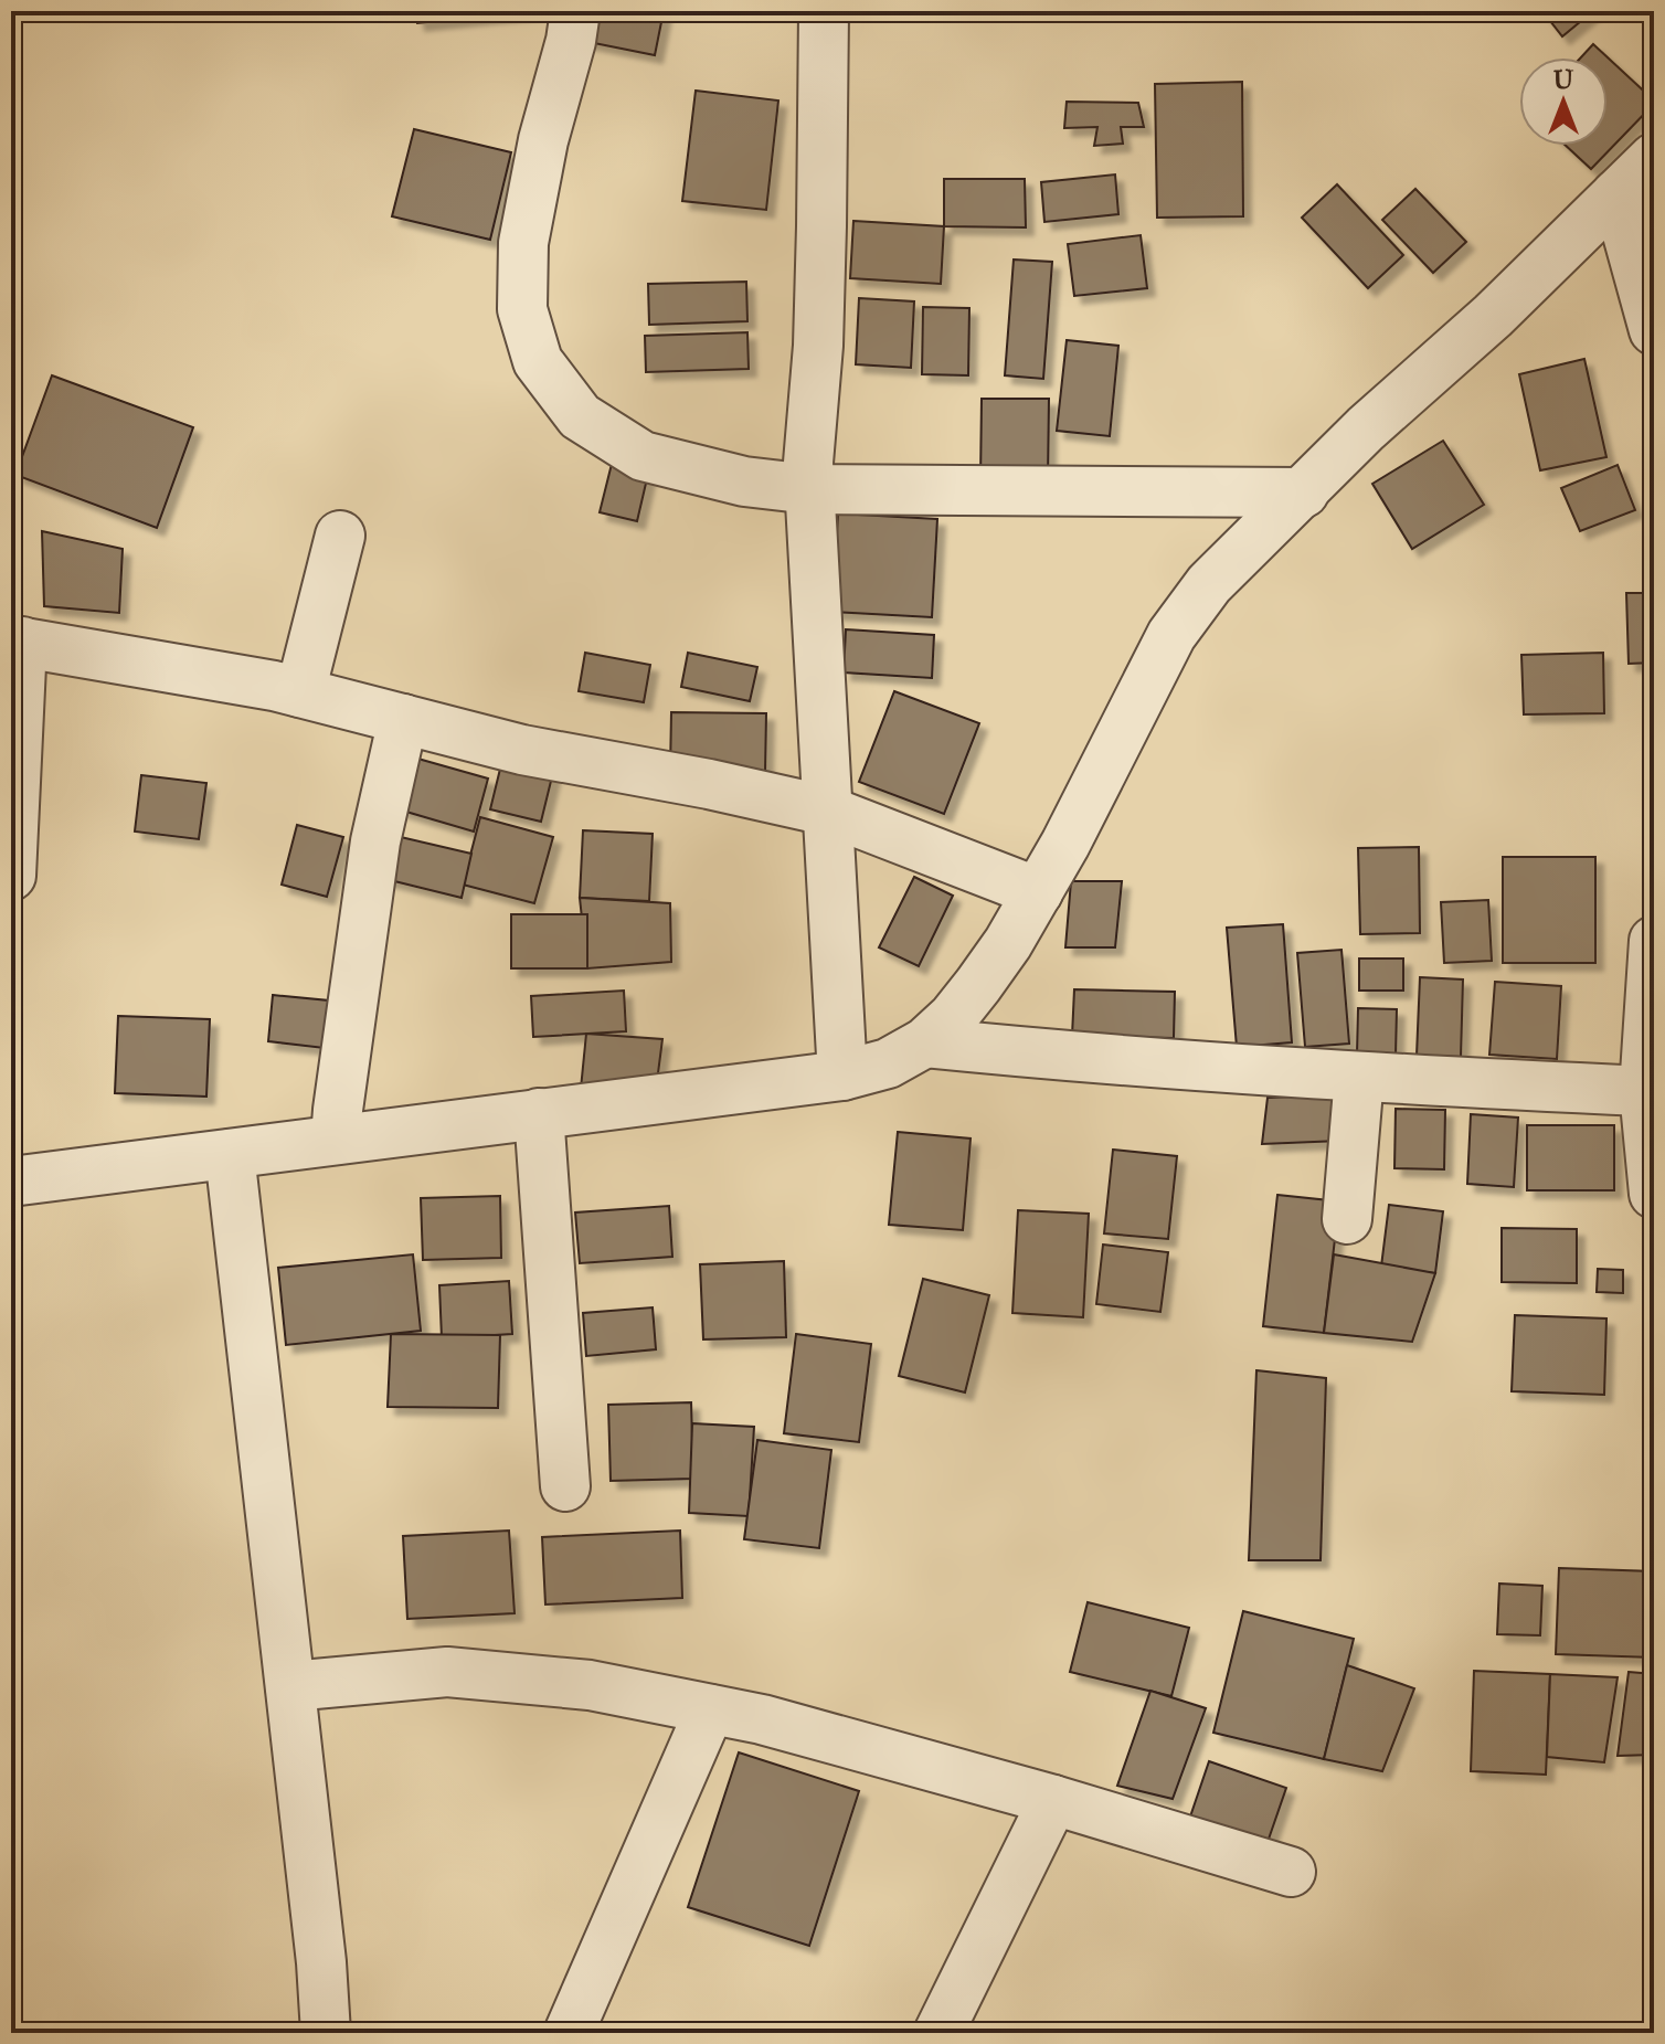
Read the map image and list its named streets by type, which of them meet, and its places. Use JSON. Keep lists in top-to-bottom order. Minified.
{"north":"top"}
